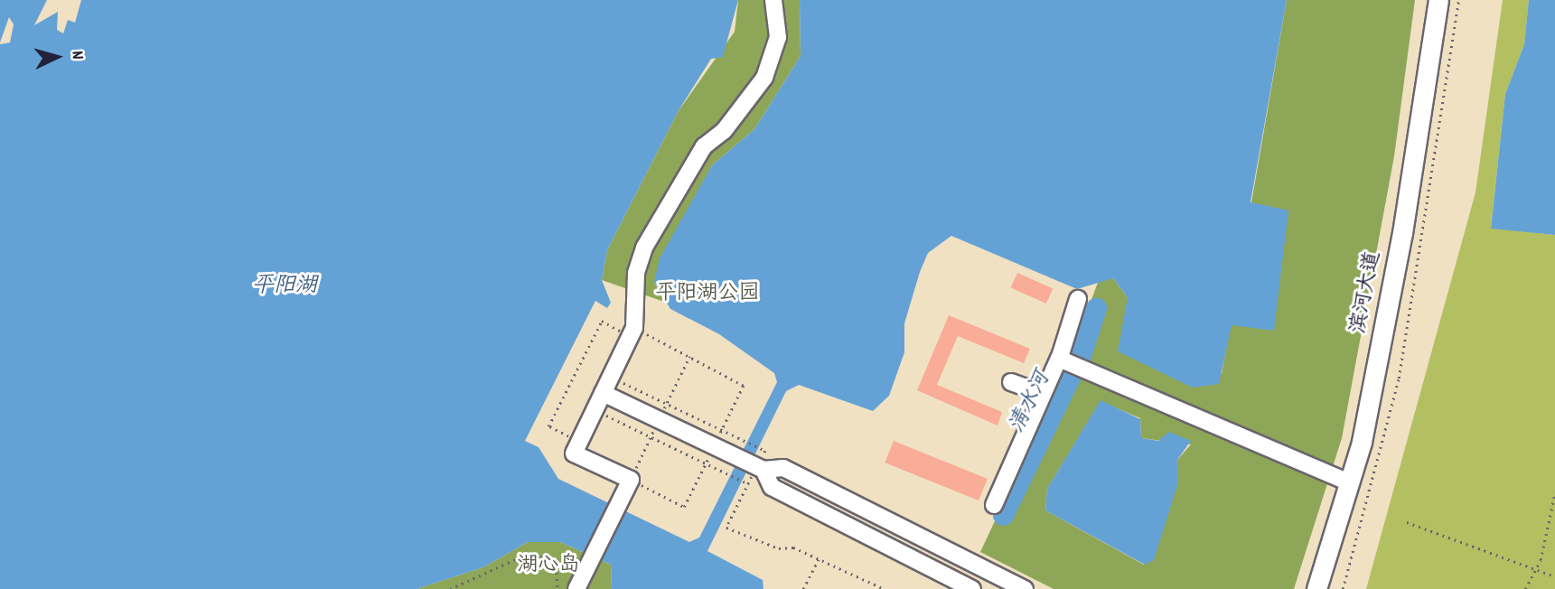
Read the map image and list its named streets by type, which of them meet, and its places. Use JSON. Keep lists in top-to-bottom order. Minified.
{"streets":{"main road":["滨河大道"]},"water":["平阳湖","清水河"],"parks":["平阳湖公园","湖心岛"],"north":"right"}
